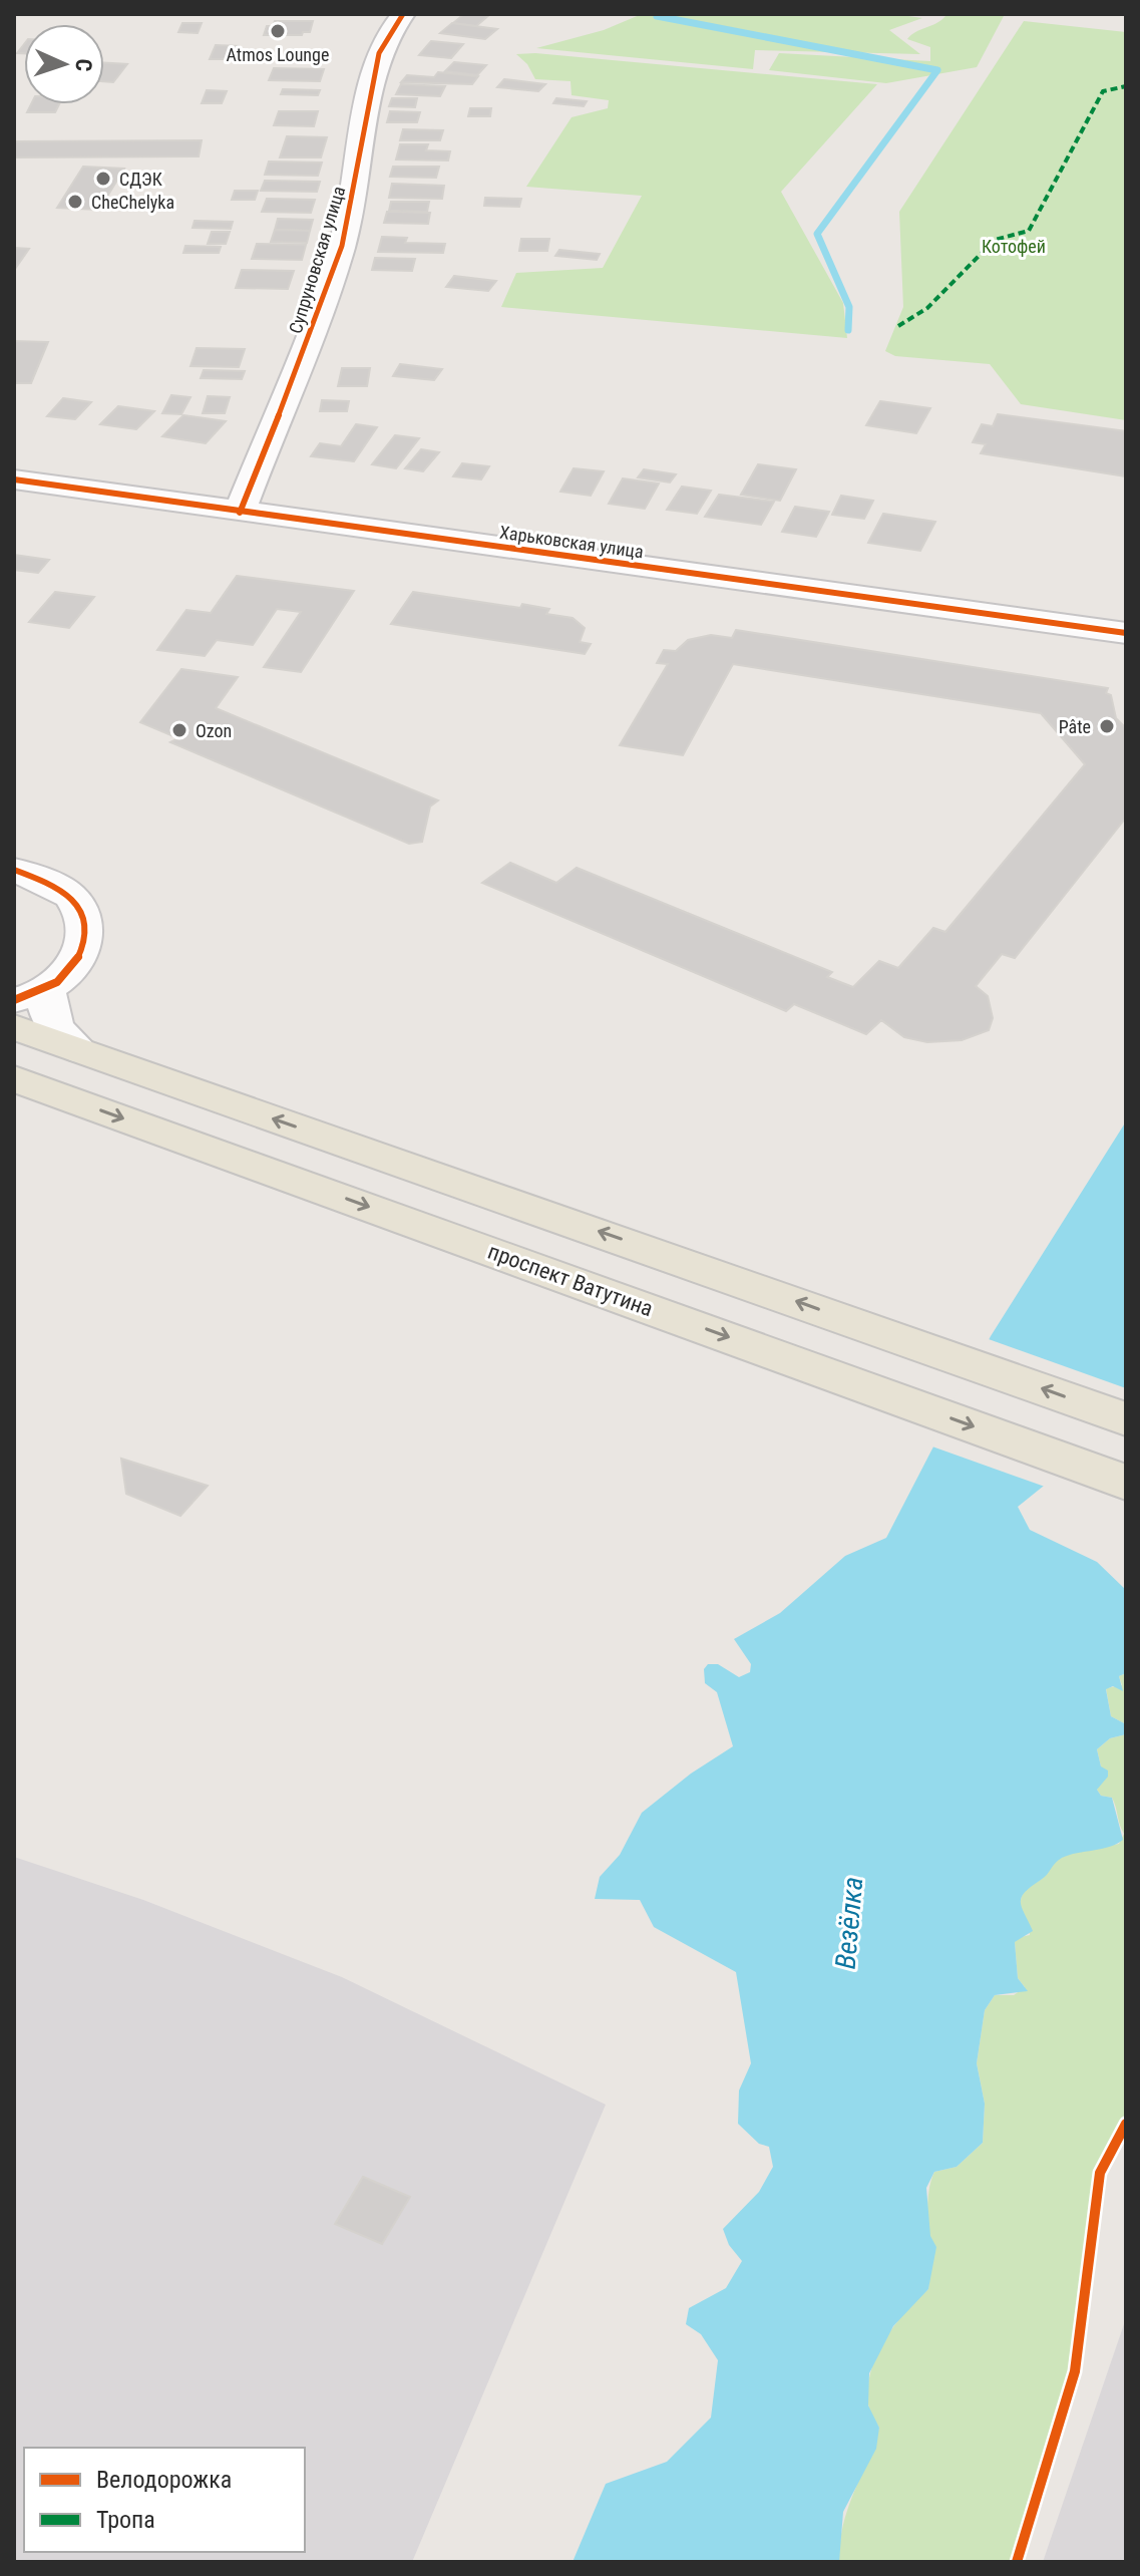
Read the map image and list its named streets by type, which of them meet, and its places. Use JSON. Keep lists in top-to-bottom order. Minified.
{"streets":{"main road":["проспект Ватутина"],"street":["Супруновская улица","Харьковская улица"]},"crossings":[["Супруновская улица","Харьковская улица"]],"water":["Везёлка"],"parks":["Котофей"],"places":["Atmos Lounge","СДЭК","CheChelyka","Pâte","Ozon"],"legend":["Велодорожка","Тропа"],"north":"right"}
